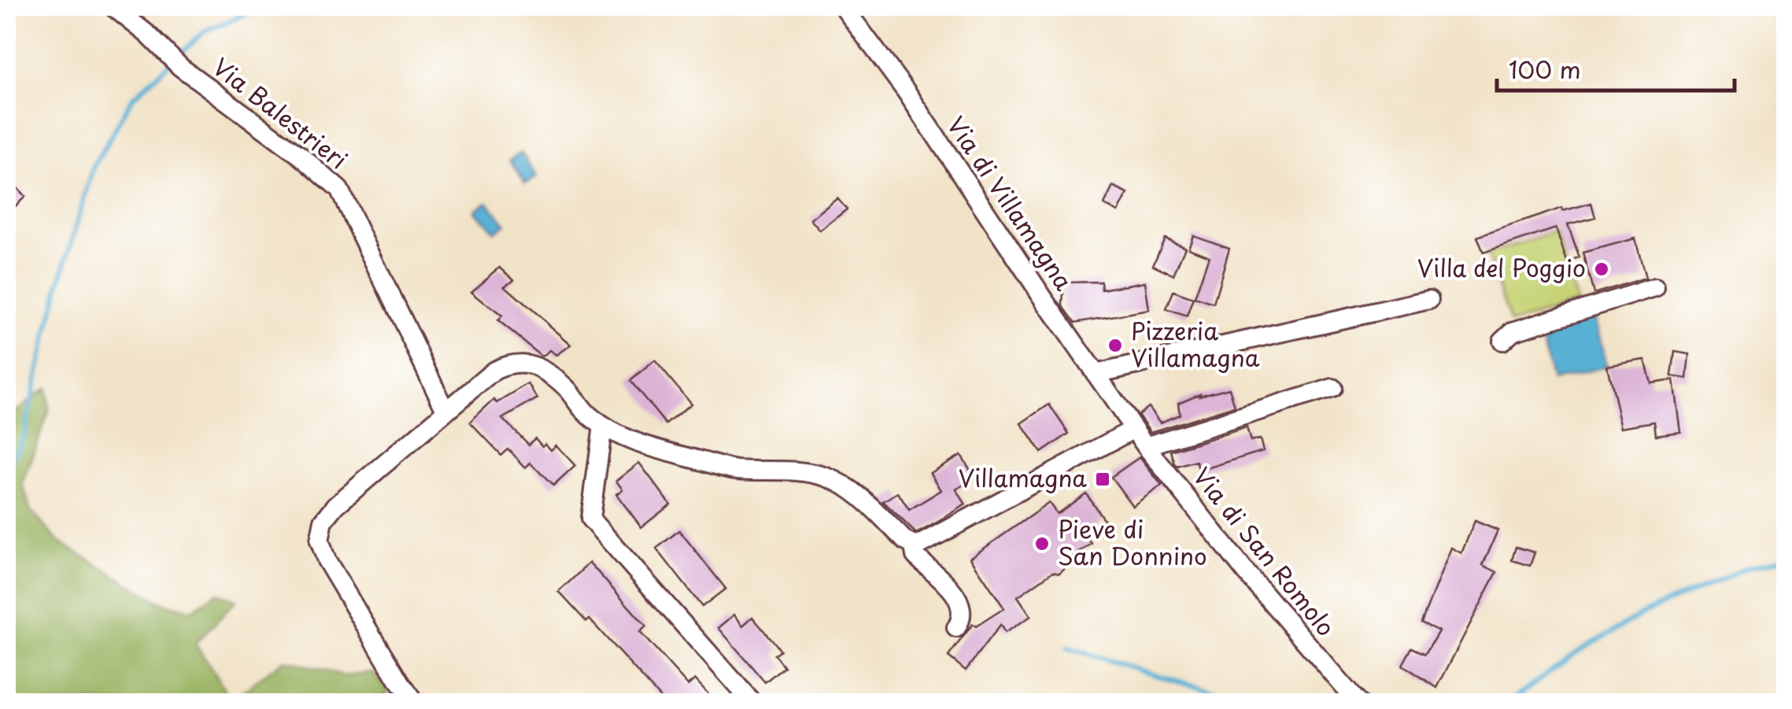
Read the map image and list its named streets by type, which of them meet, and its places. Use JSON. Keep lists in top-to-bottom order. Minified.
{"streets":{"street":["Via Balestrieri","Via di Villamagna","Via di San Romolo"]},"crossings":[["Via di Villamagna","Via di San Romolo"]],"places":{"other":["Villa del Poggio","Pizzeria Villamagna","Pieve di San Donnino"],"transit":["Villamagna"]},"scale_bar":"100 m"}
